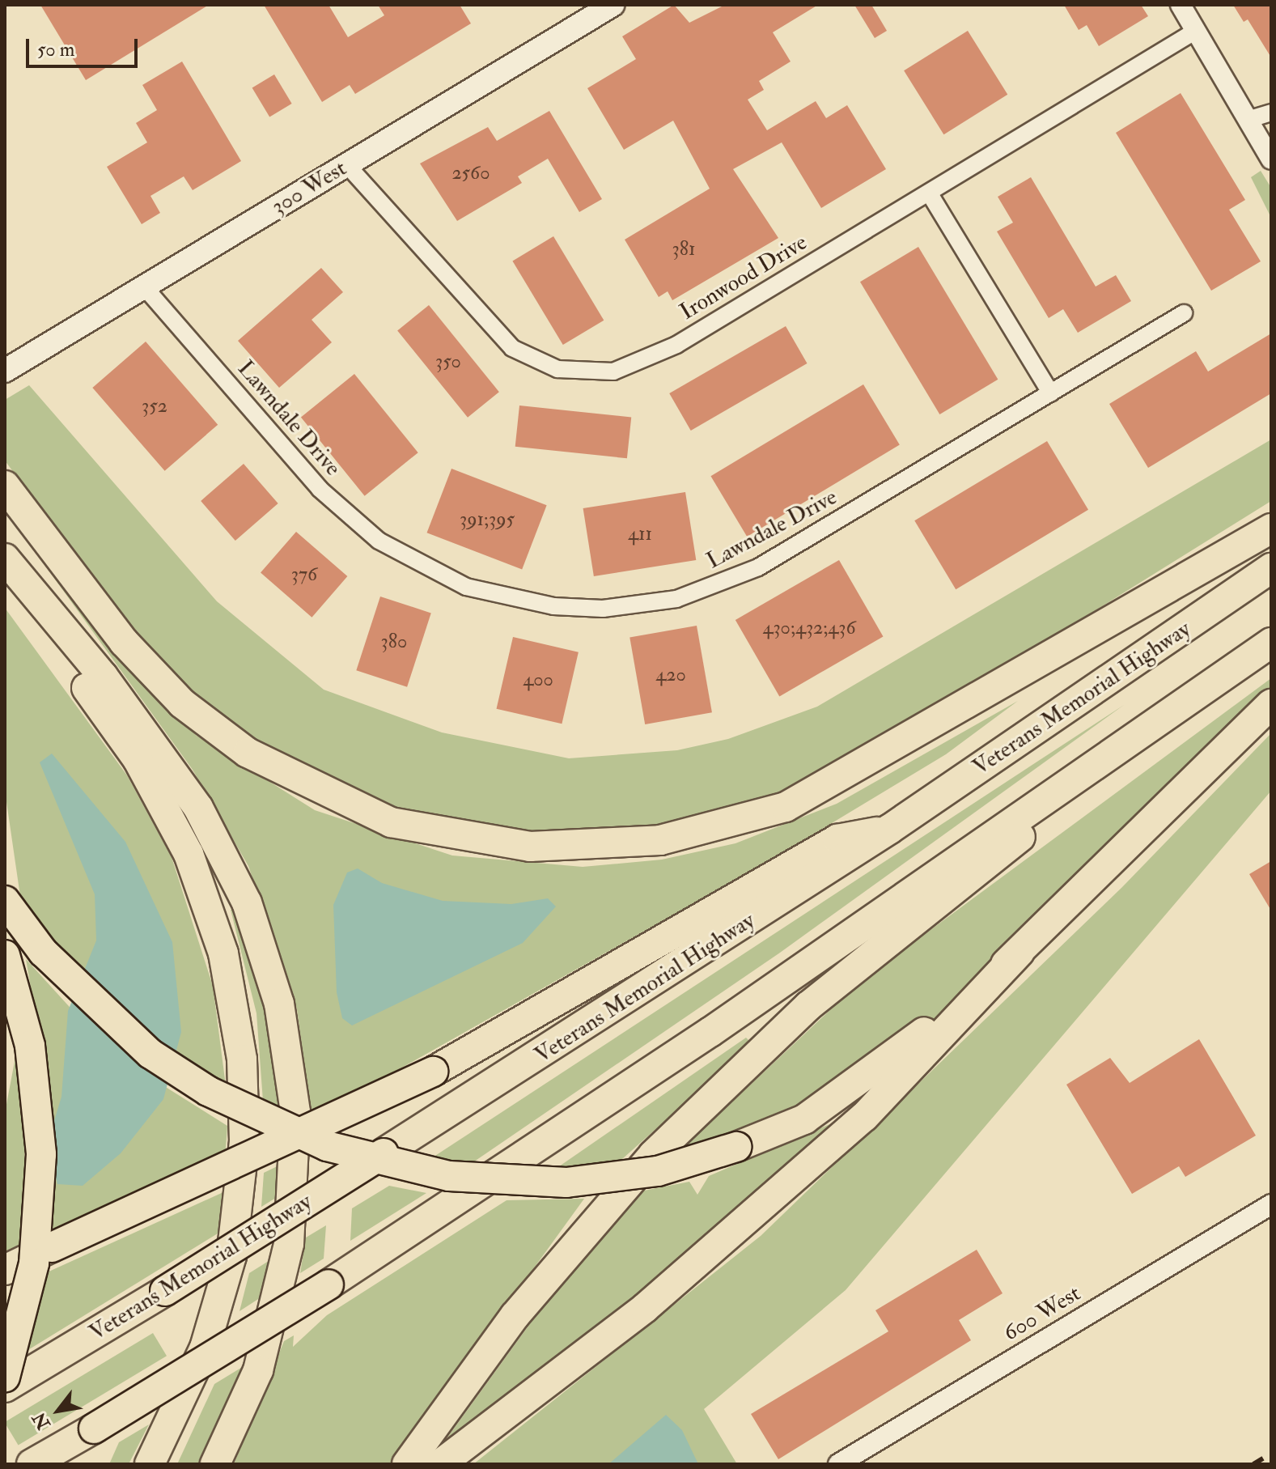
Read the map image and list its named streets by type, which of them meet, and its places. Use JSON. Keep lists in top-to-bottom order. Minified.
{"streets":{"highway":["Veterans Memorial Highway"],"main road":["300 West"],"street":["Ironwood Drive","Lawndale Drive","600 West"]},"crossings":[["300 West","Ironwood Drive"],["300 West","Lawndale Drive"]],"house_numbers":["2560","381","350","352","391;395","411","376","430;432;436","380","420","400"],"scale_bar":"50 m","north":"bottom left"}
